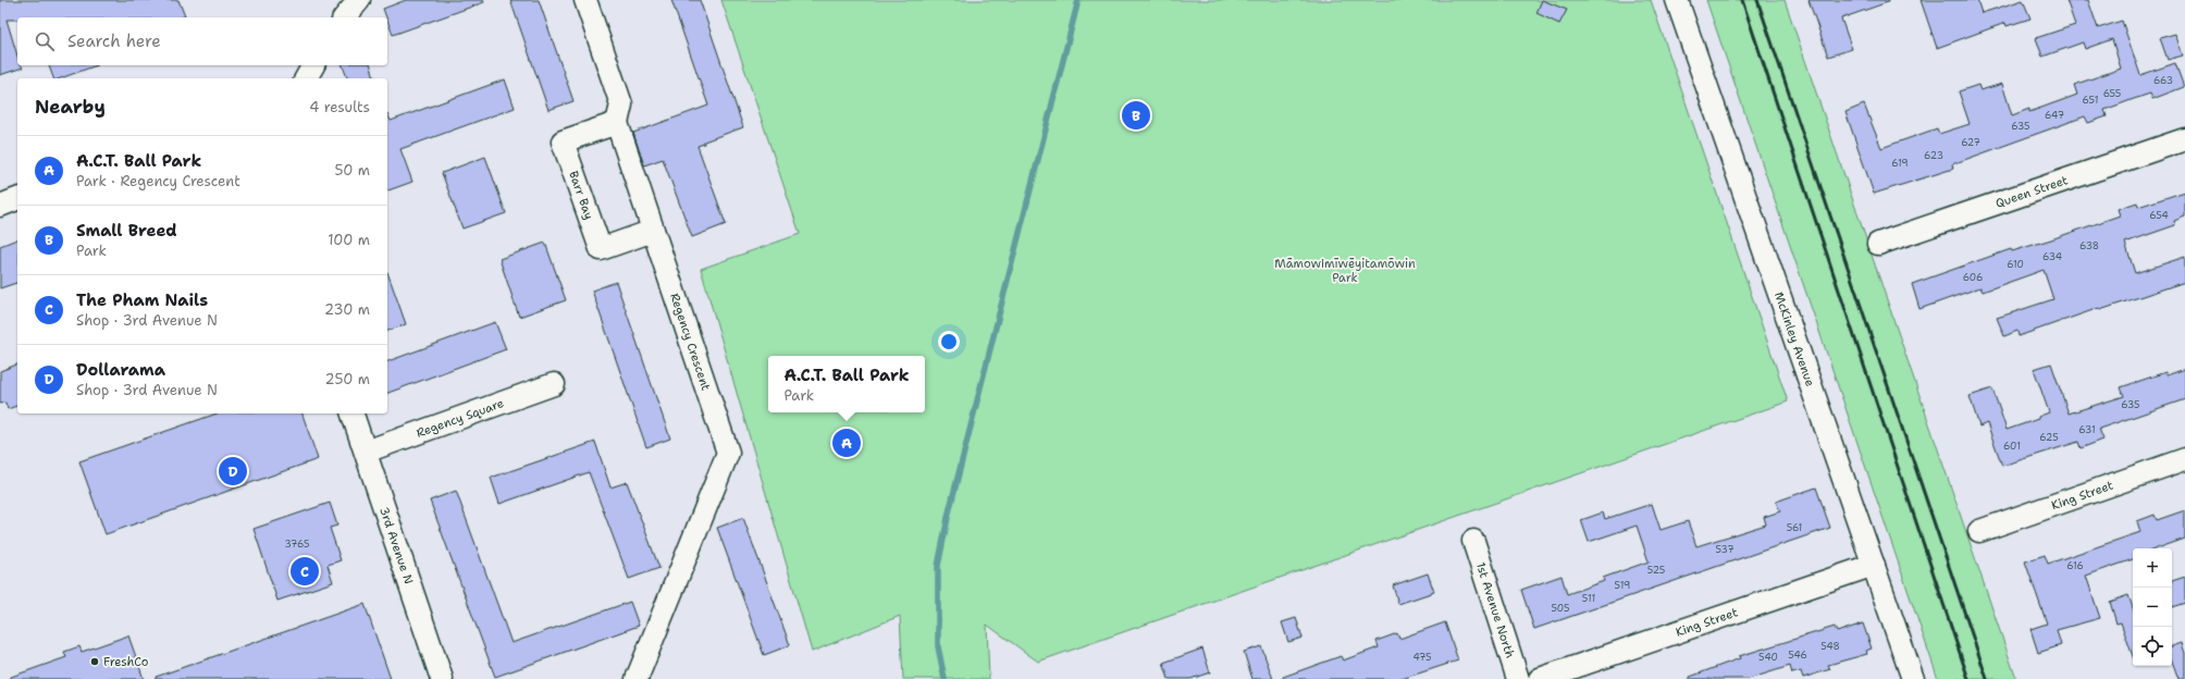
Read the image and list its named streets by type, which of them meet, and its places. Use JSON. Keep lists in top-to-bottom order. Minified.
{"streets":{"street":["Queen Street","Barr Bay","McKinley Avenue","Regency Crescent","Regency Square","King Street","3rd Avenue N","1st Avenue North"]},"crossings":[["Barr Bay","Regency Crescent"],["McKinley Avenue","King Street"],["Regency Square","3rd Avenue N"]],"parks":["Māmowimīwēyitamōwin Park"],"places":["FreshCo"],"house_numbers":["663","655","651","647","635","627","623","619","654","638","634","610","606","635","631","625","601","561","3765","537","616","525","519","511","505","548","546","475","540"],"page":{"search":"Search here","heading":["Nearby","4 results"],"pins":["B","A","D","C"],"list":[{"mark":"A","name":"A.C.T. Ball Park","note":"Park · Regency Crescent","value":"50 m"},{"mark":"B","name":"Small Breed","note":"Park","value":"100 m"},{"mark":"C","name":"The Pham Nails","note":"Shop · 3rd Avenue N","value":"230 m"},{"mark":"D","name":"Dollarama","note":"Shop · 3rd Avenue N","value":"250 m"}],"popup":["A.C.T. Ball Park","Park"],"map_buttons":["+","−"]}}
